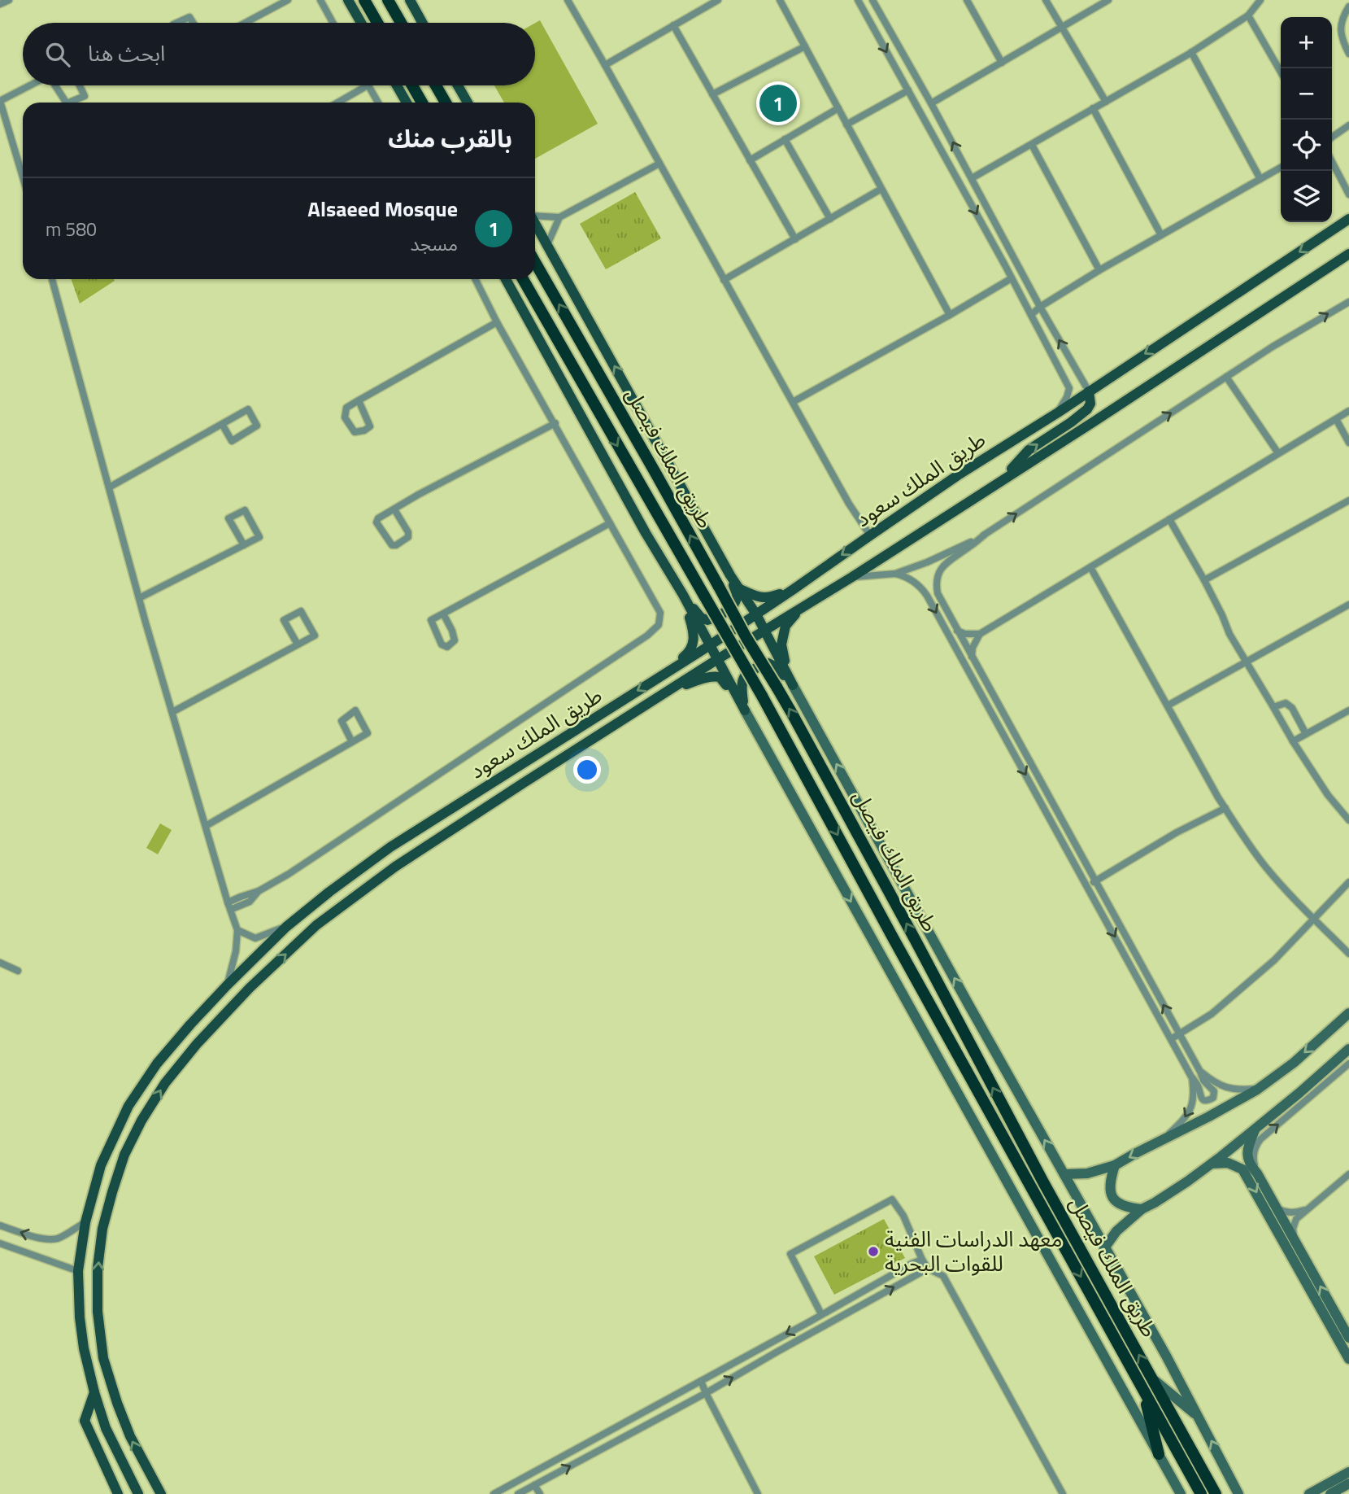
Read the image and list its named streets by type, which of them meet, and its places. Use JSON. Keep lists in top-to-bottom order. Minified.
{"streets":{"highway":["طريق الملك فيصل"],"main road":["طريق الملك سعود"]},"places":["معهد الدراسات الفنية للقوات البحرية"],"page":{"map_buttons":["+","−"],"search":"ابحث هنا","pins":"1","heading":"بالقرب منك","list":[{"mark":"1","name":"Alsaeed Mosque","note":"مسجد","value":"580 m"}]}}
